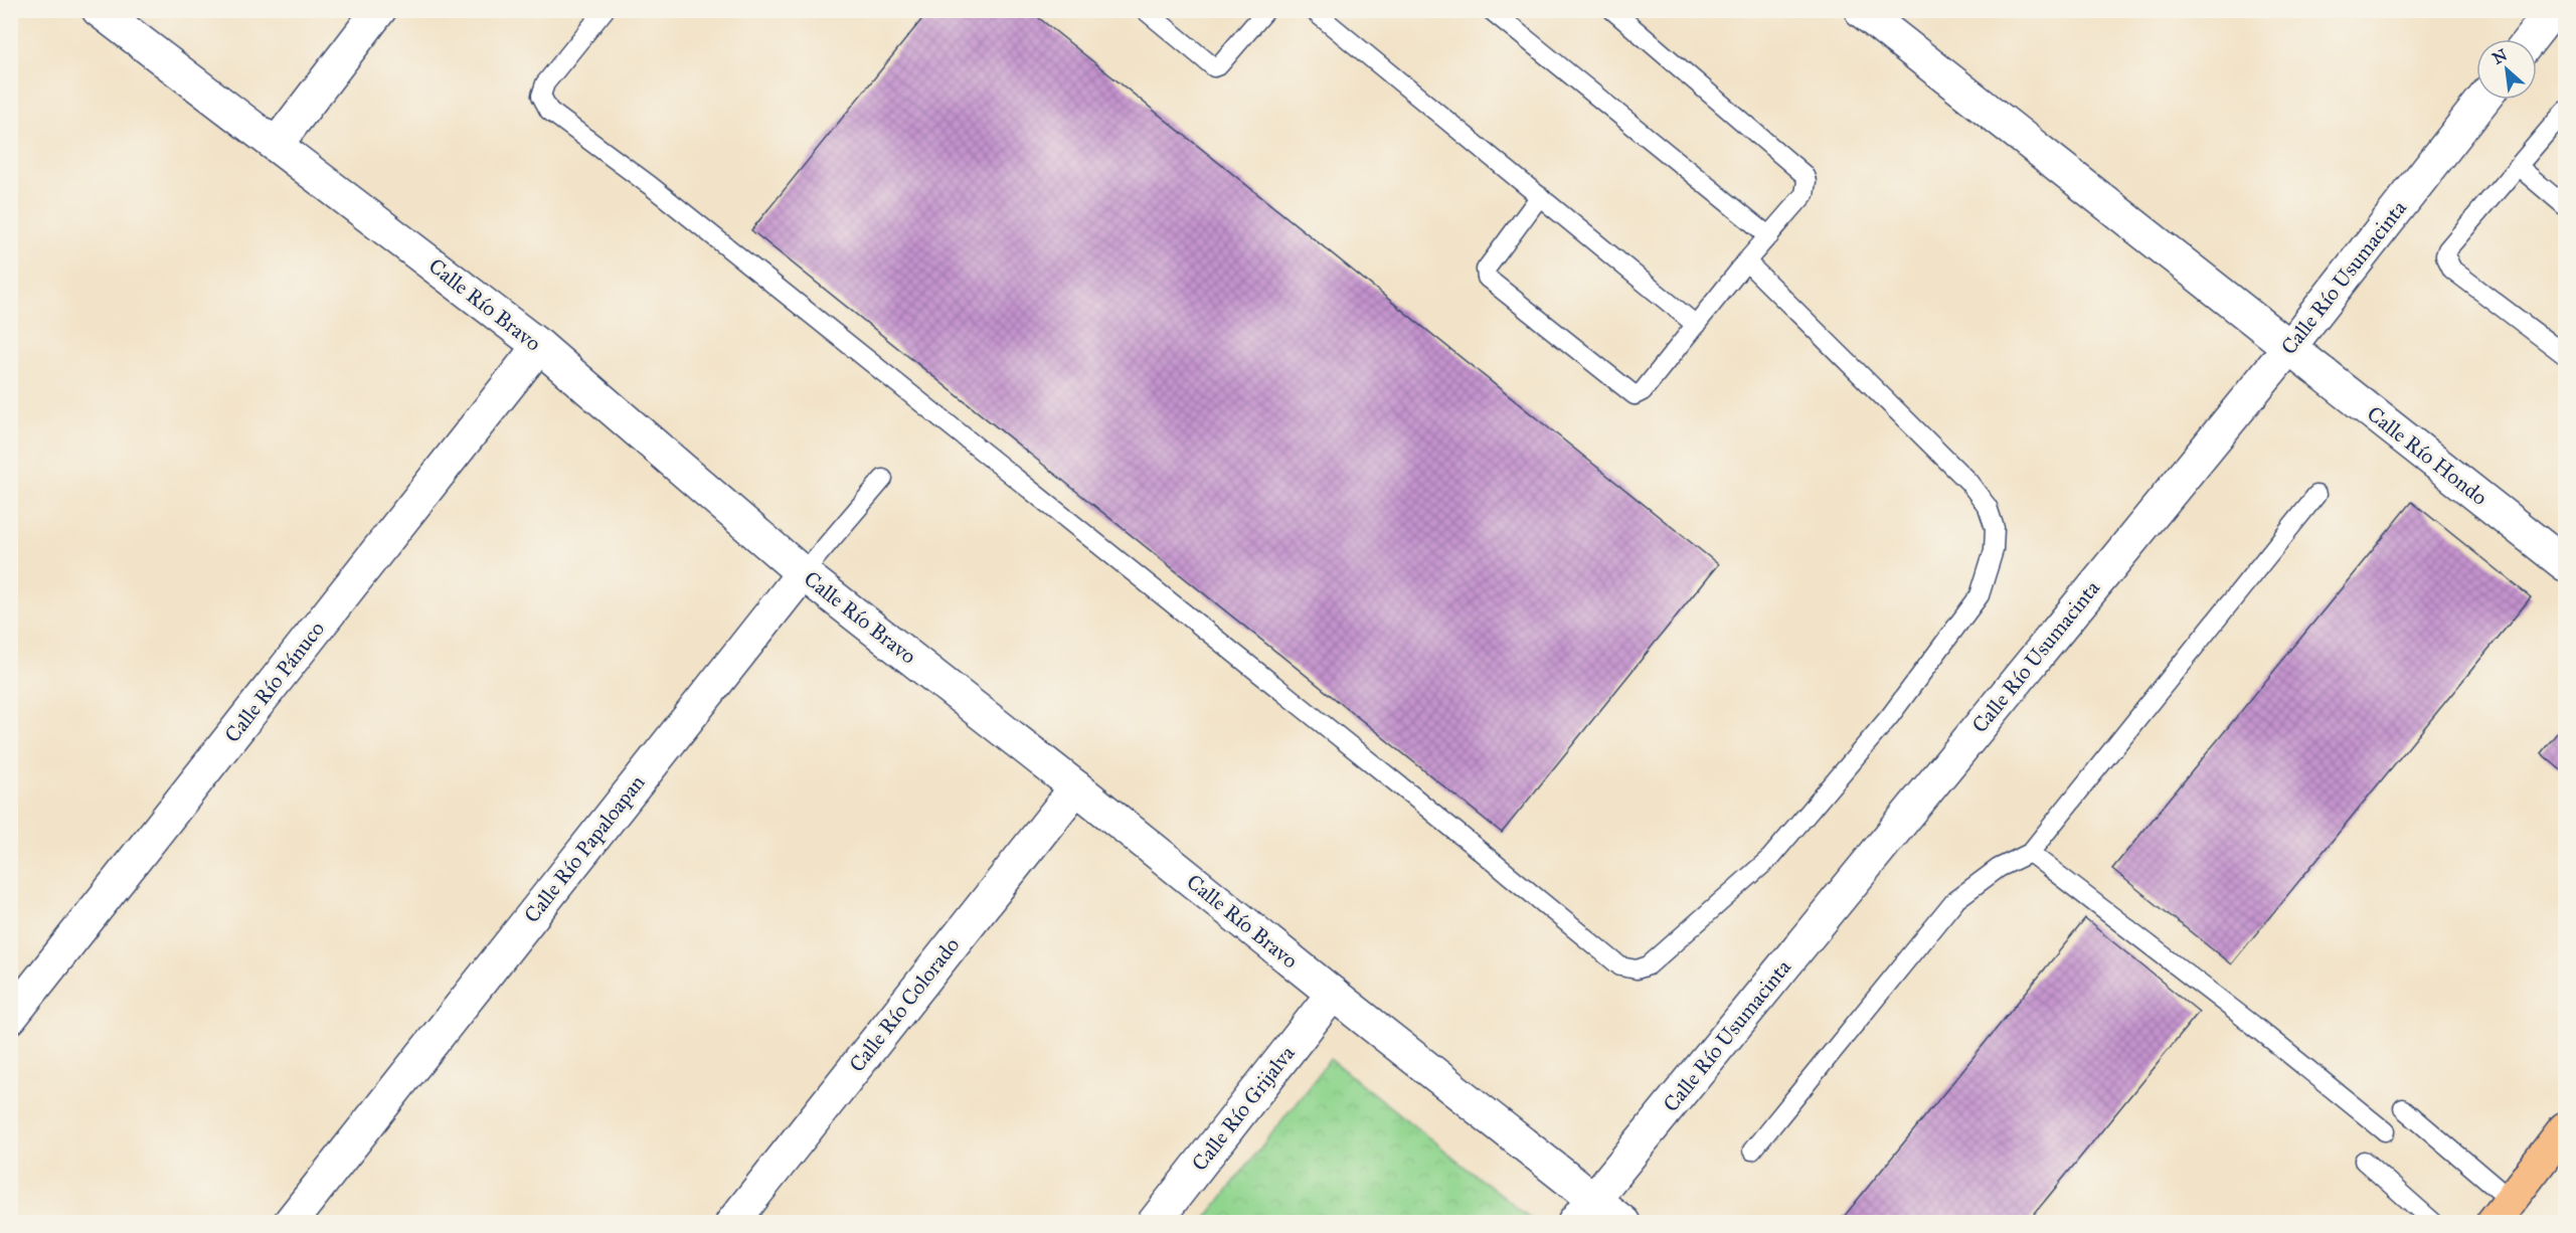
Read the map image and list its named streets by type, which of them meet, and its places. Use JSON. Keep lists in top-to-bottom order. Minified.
{"streets":{"street":["Calle Río Usumacinta","Calle Río Bravo","Calle Río Hondo","Calle Río Pánuco","Calle Río Papaloapan","Calle Río Colorado","Calle Río Grijalva"]},"crossings":[["Calle Río Usumacinta","Calle Río Bravo"],["Calle Río Usumacinta","Calle Río Hondo"],["Calle Río Bravo","Calle Río Pánuco"],["Calle Río Bravo","Calle Río Papaloapan"],["Calle Río Bravo","Calle Río Colorado"],["Calle Río Bravo","Calle Río Grijalva"]],"north":"top left"}
